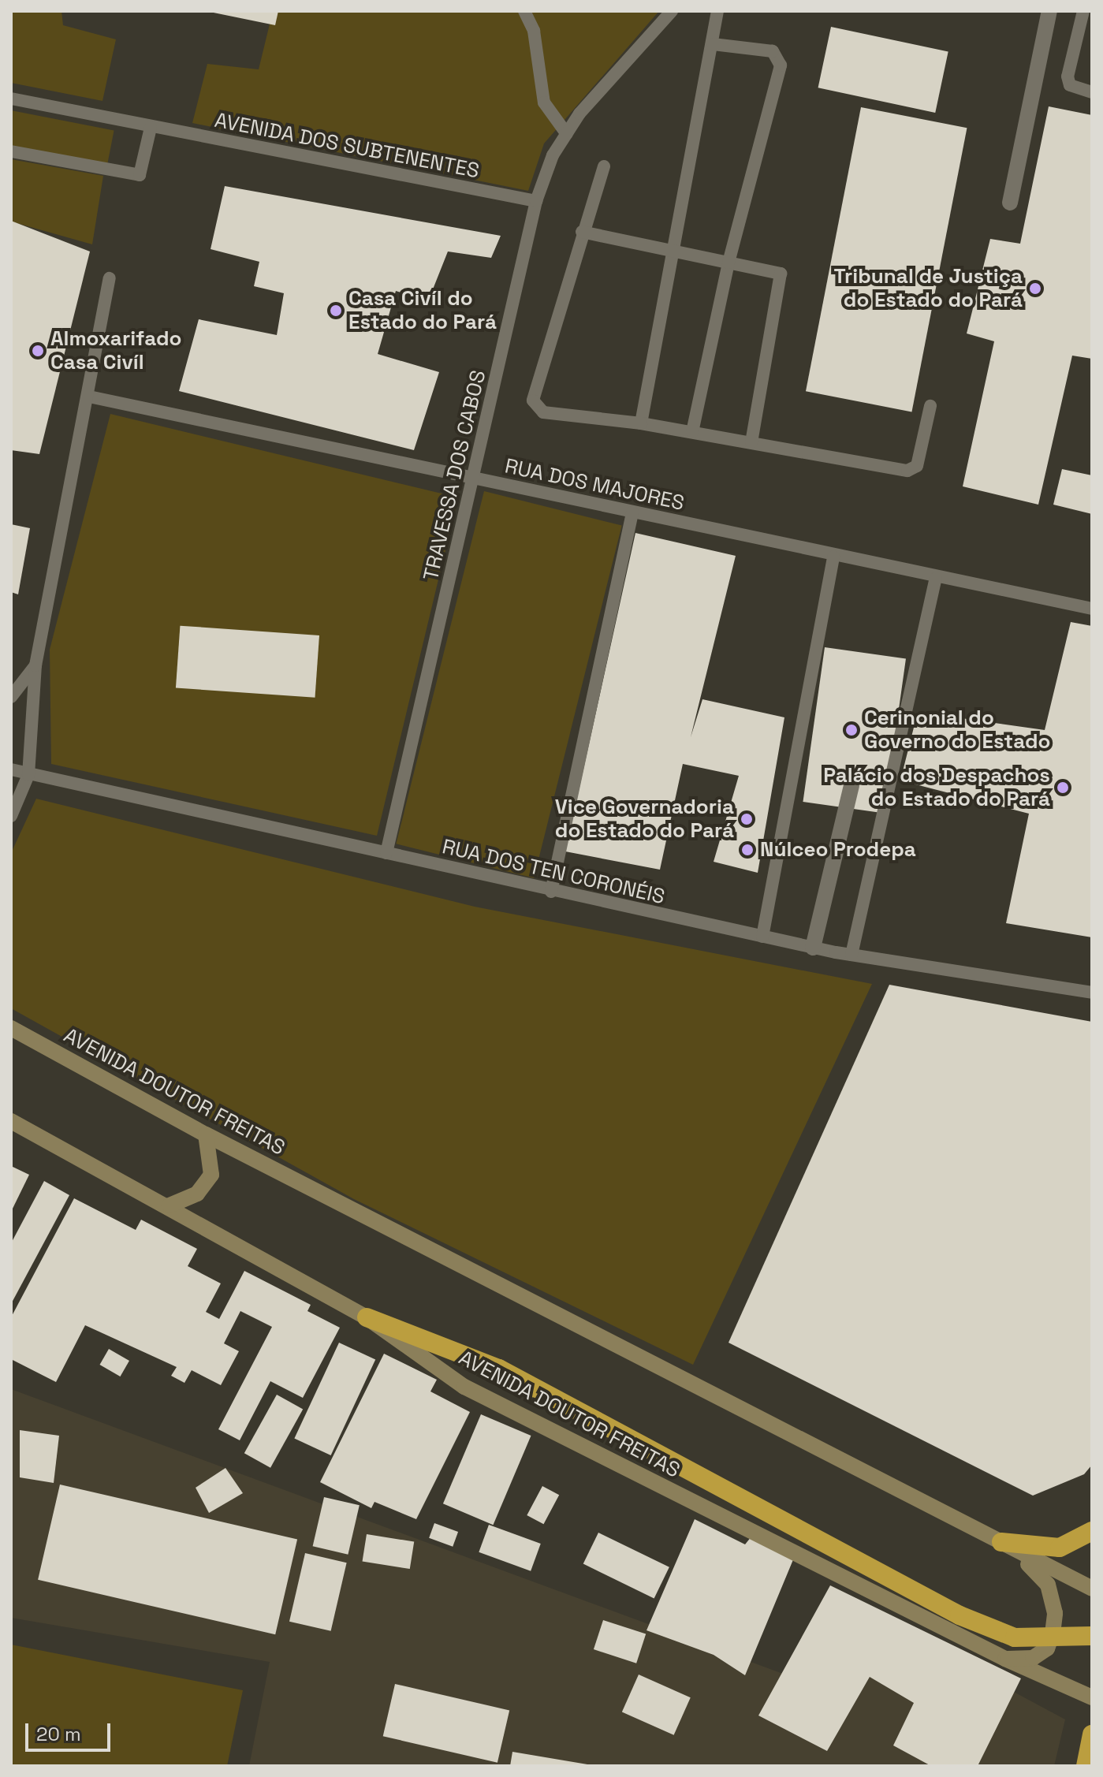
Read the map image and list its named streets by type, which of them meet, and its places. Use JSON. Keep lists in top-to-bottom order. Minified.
{"streets":{"main road":["AVENIDA DOUTOR FREITAS"],"lane":["AVENIDA DOS SUBTENENTES","TRAVESSA DOS CABOS","RUA DOS MAJORES","RUA DOS TEN CORONÉIS"]},"crossings":[["AVENIDA DOS SUBTENENTES","TRAVESSA DOS CABOS"],["TRAVESSA DOS CABOS","RUA DOS MAJORES"],["TRAVESSA DOS CABOS","RUA DOS TEN CORONÉIS"]],"places":["Tribunal de Justiça do Estado do Pará","Casa Civíl do Estado do Pará","Almoxarifado Casa Civíl","Cerinonial do Governo do Estado","Palácio dos Despachos do Estado do Pará","Vice Governadoria do Estado do Pará","Núlceo Prodepa"],"scale_bar":"20 m"}
